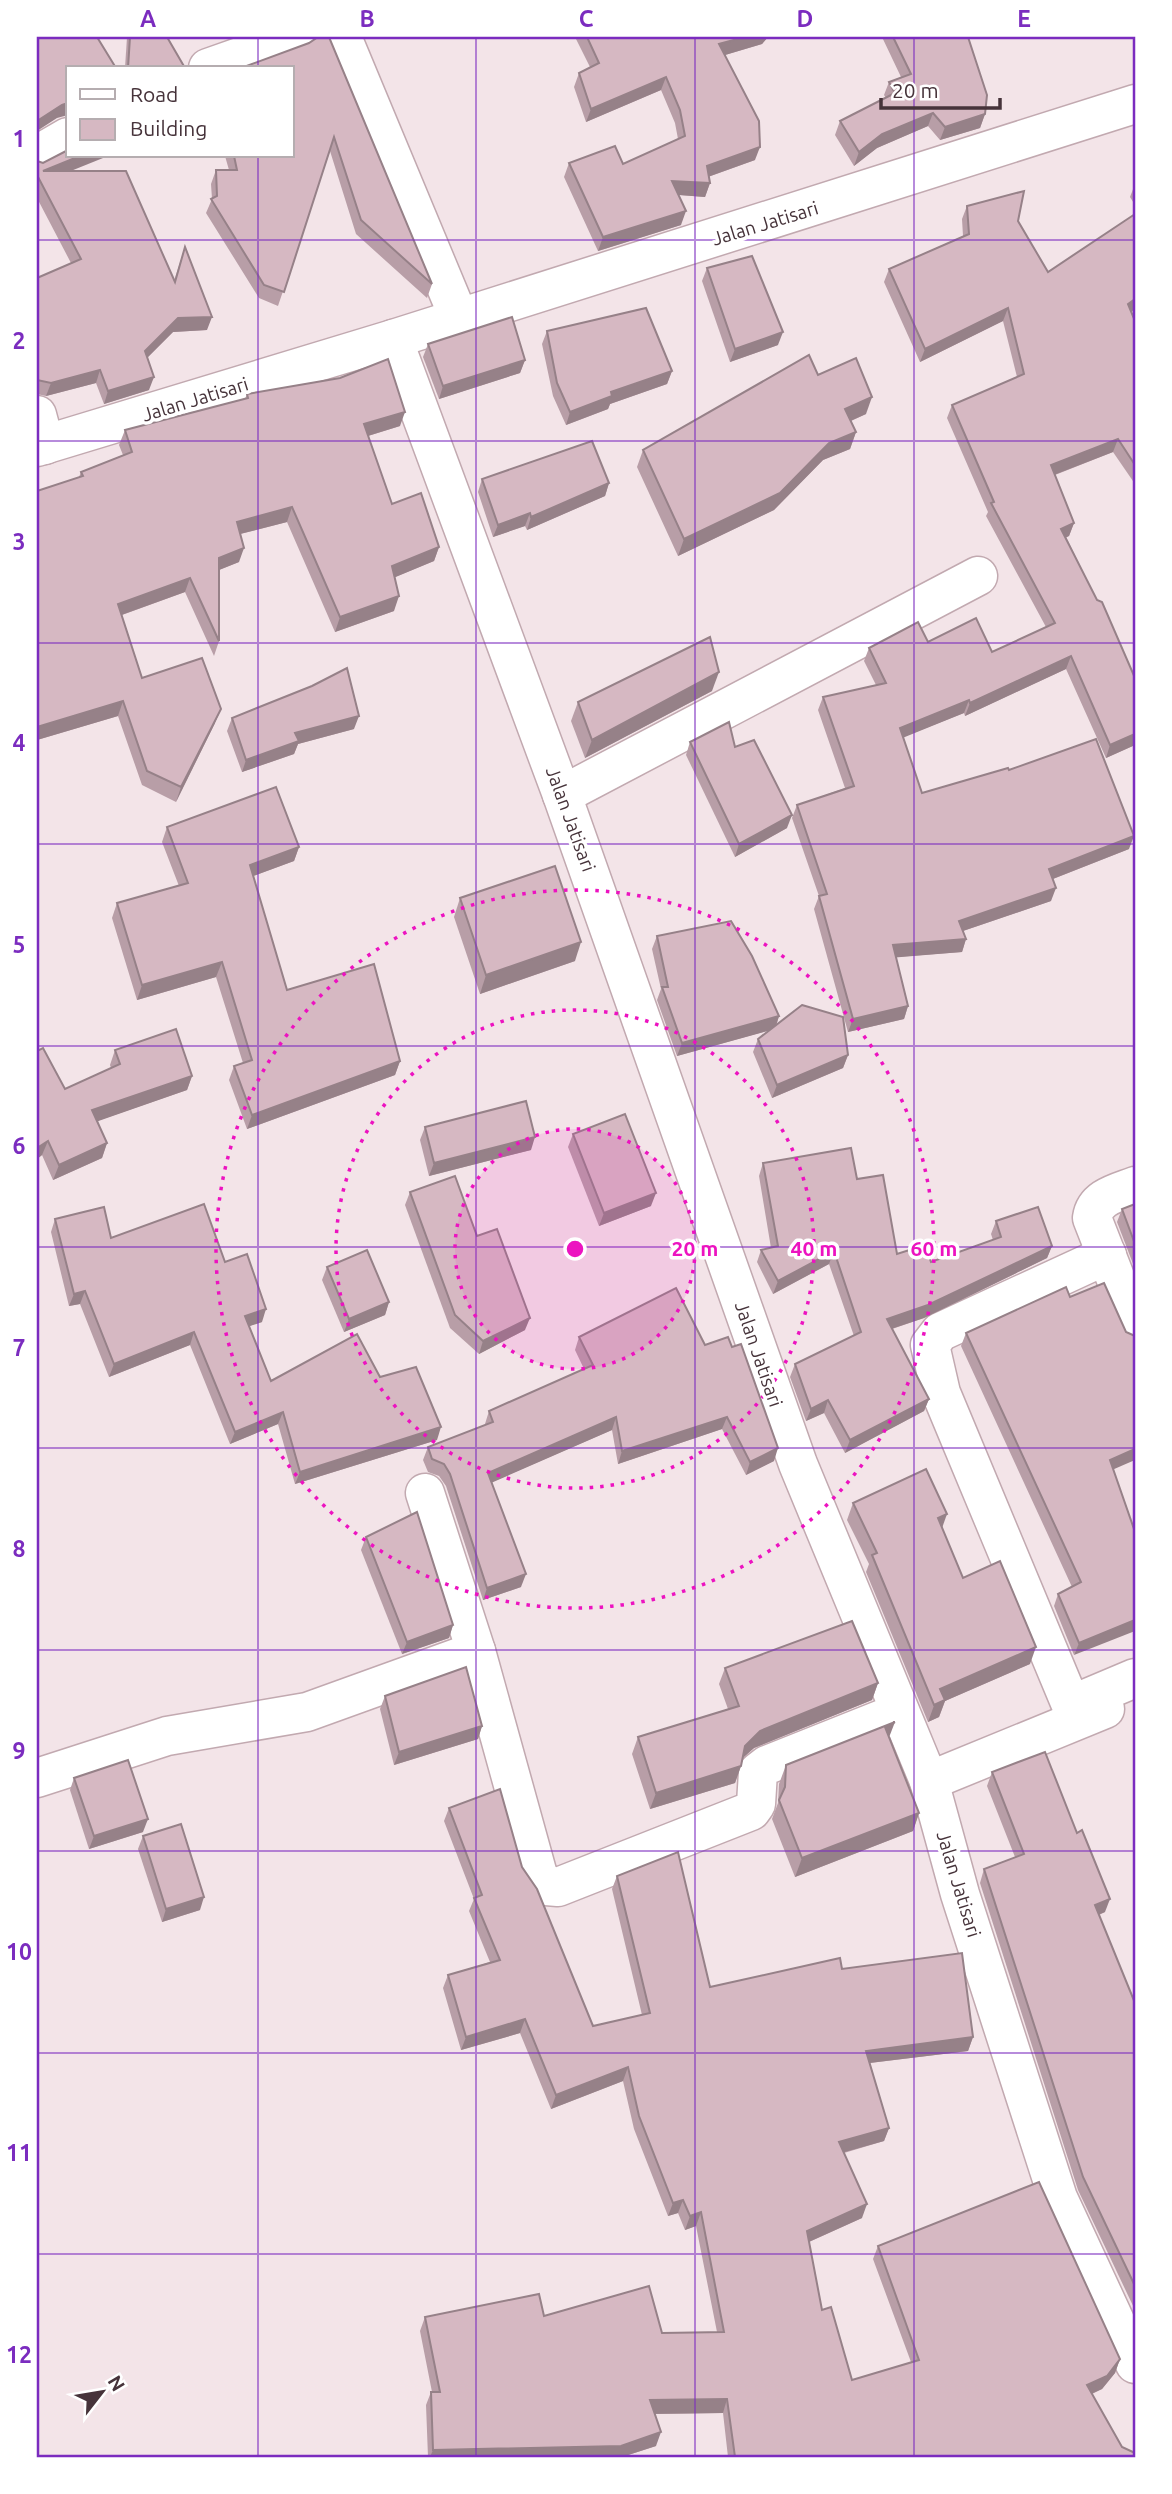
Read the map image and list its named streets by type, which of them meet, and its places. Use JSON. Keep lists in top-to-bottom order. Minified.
{"streets":{"street":["Jalan Jatisari"]},"legend":["Road","Building"],"scale_bar":"20 m","north":"top right","grid":{"columns":["A","B","C","D","E"],"rows":["1","2","3","4","5","6","7","8","9","10","11","12"]},"rings":["20 m","40 m","60 m"]}
